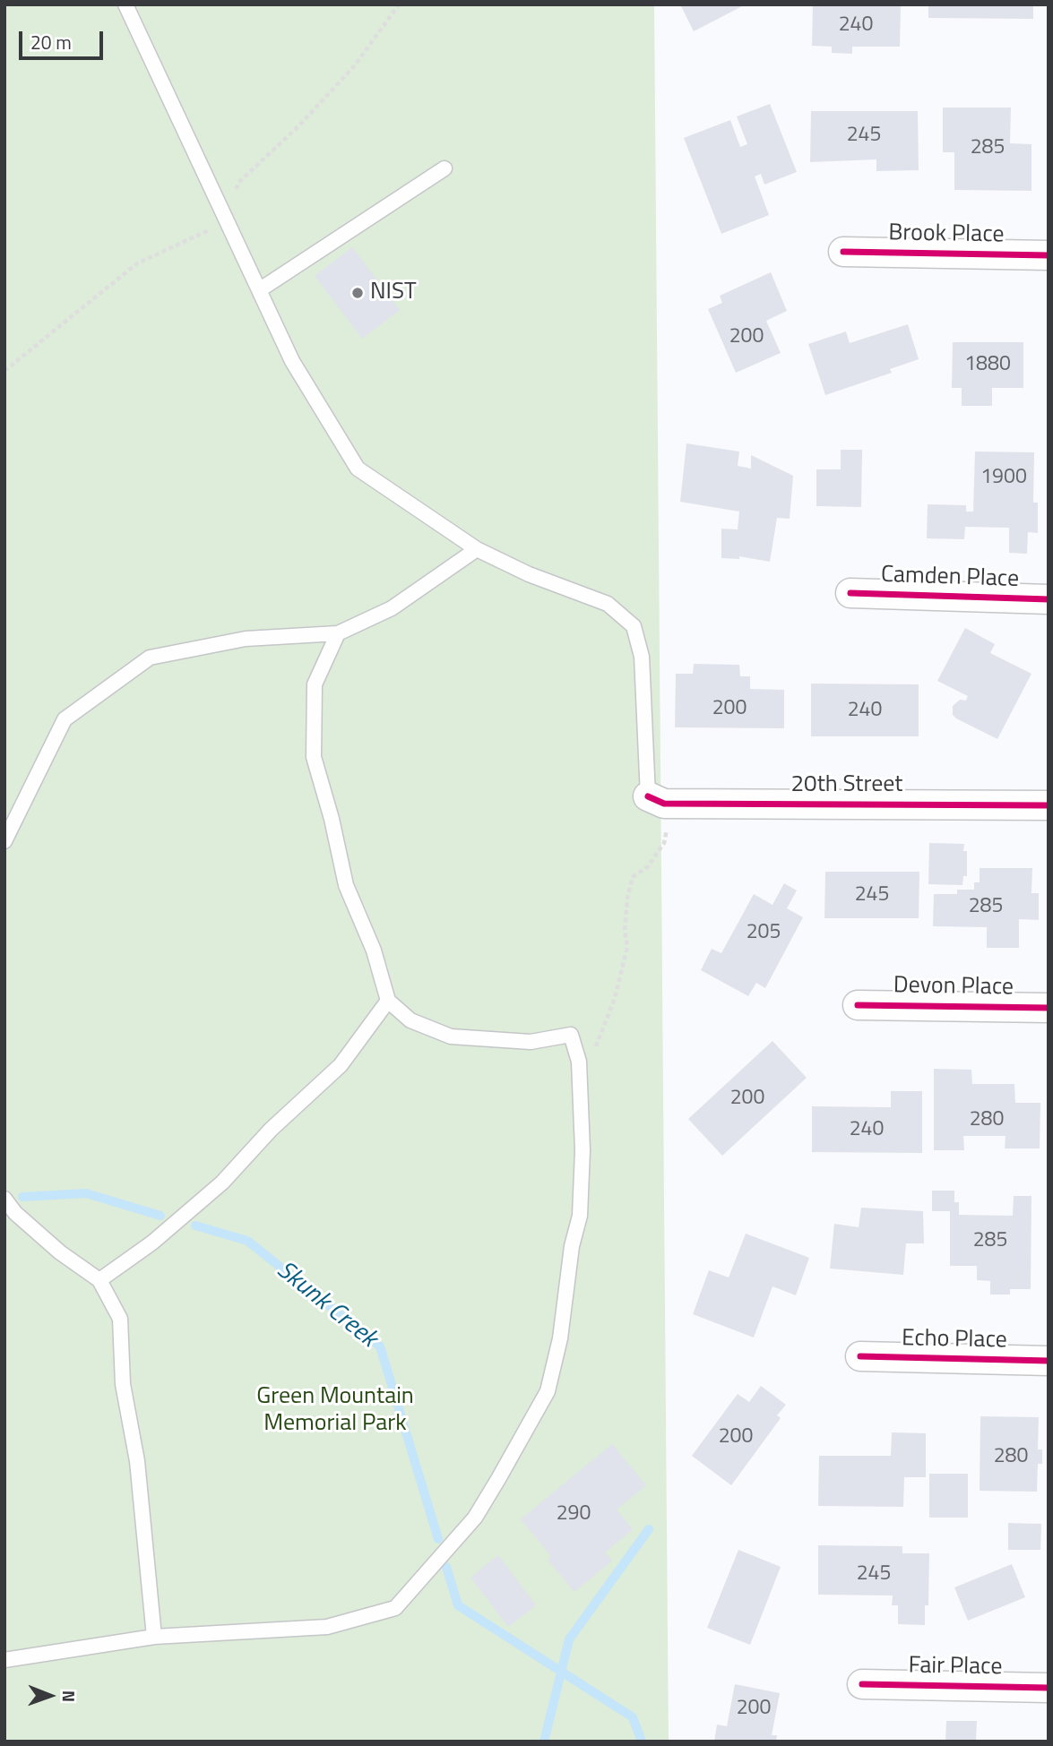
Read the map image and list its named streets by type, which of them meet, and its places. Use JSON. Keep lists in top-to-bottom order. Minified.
{"streets":{"street":["Brook Place","Camden Place","20th Street","Devon Place","Echo Place","Fair Place"]},"water":["Skunk Creek"],"parks":["Green Mountain Memorial Park"],"places":["NIST"],"house_numbers":["240","245","285","200","1880","1900","200","240","245","285","205","200","280","240","285","200","280","290","245","200"],"scale_bar":"20 m","north":"right"}
